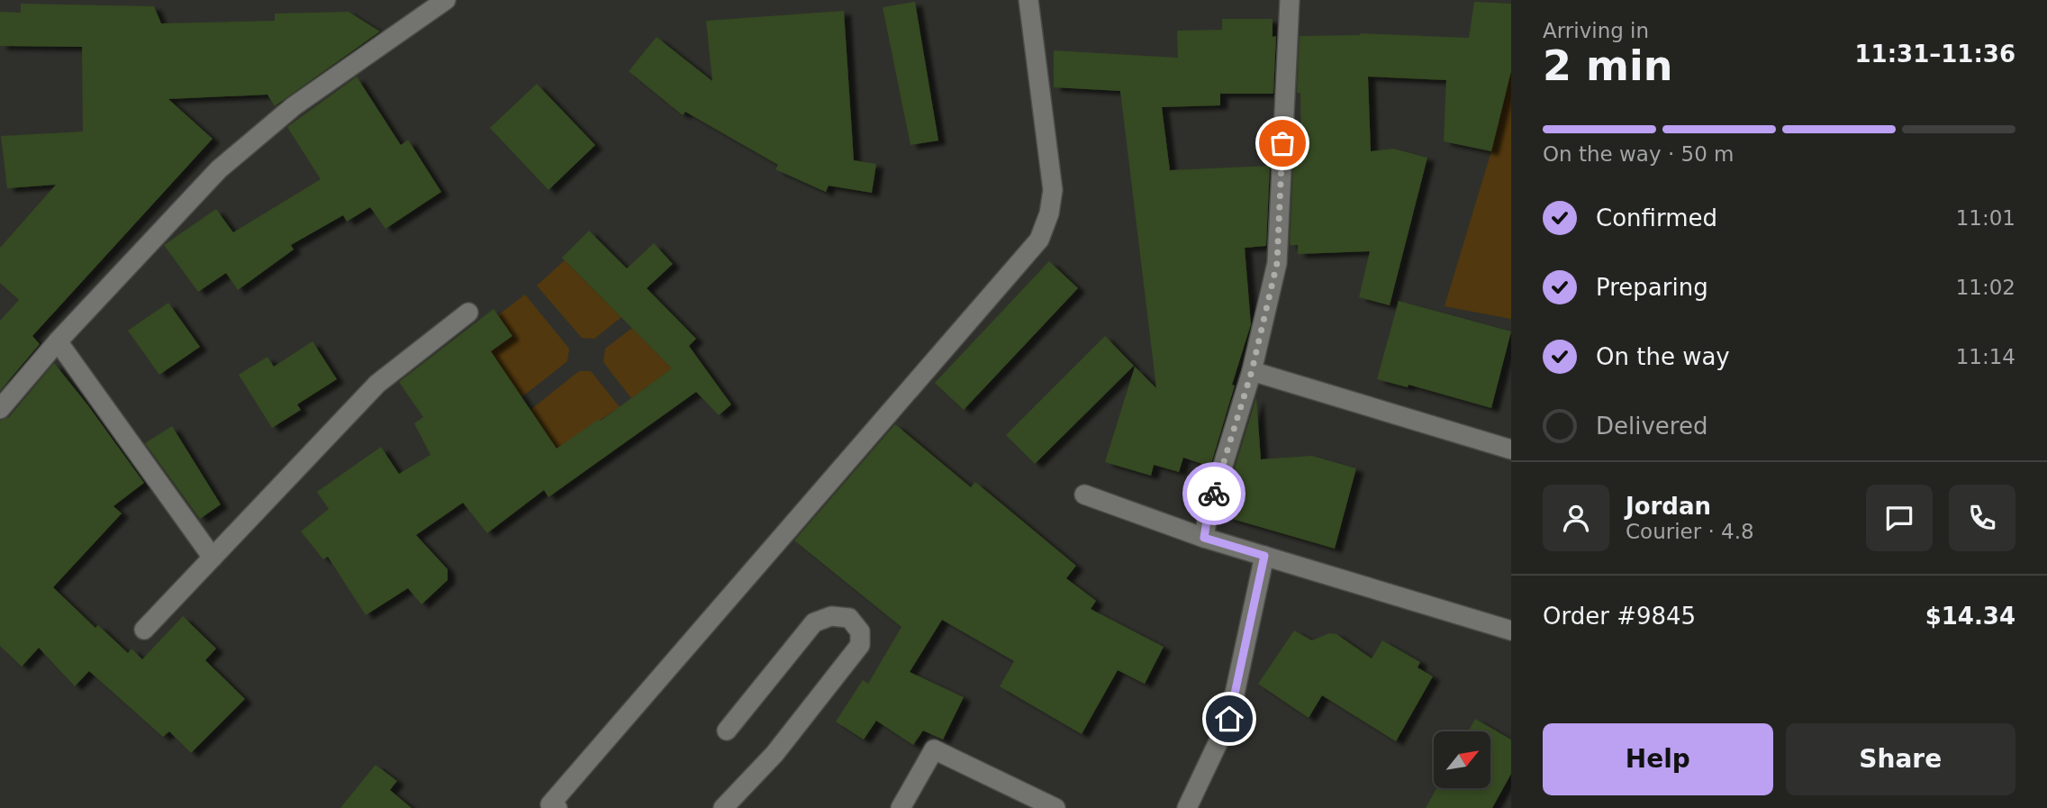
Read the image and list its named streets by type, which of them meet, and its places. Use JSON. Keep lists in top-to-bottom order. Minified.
{"north":"top right","page":{"heading":["2 min","Arriving in","11:31–11:36"],"panel":["Jordan","Courier · 4.8","Order #9845","$14.34"],"bar":"On the way · 50 m","list":[["Confirmed","11:01"],["Preparing","11:02"],["On the way","11:14"],"Delivered"],"buttons":["Help","Share"]}}
